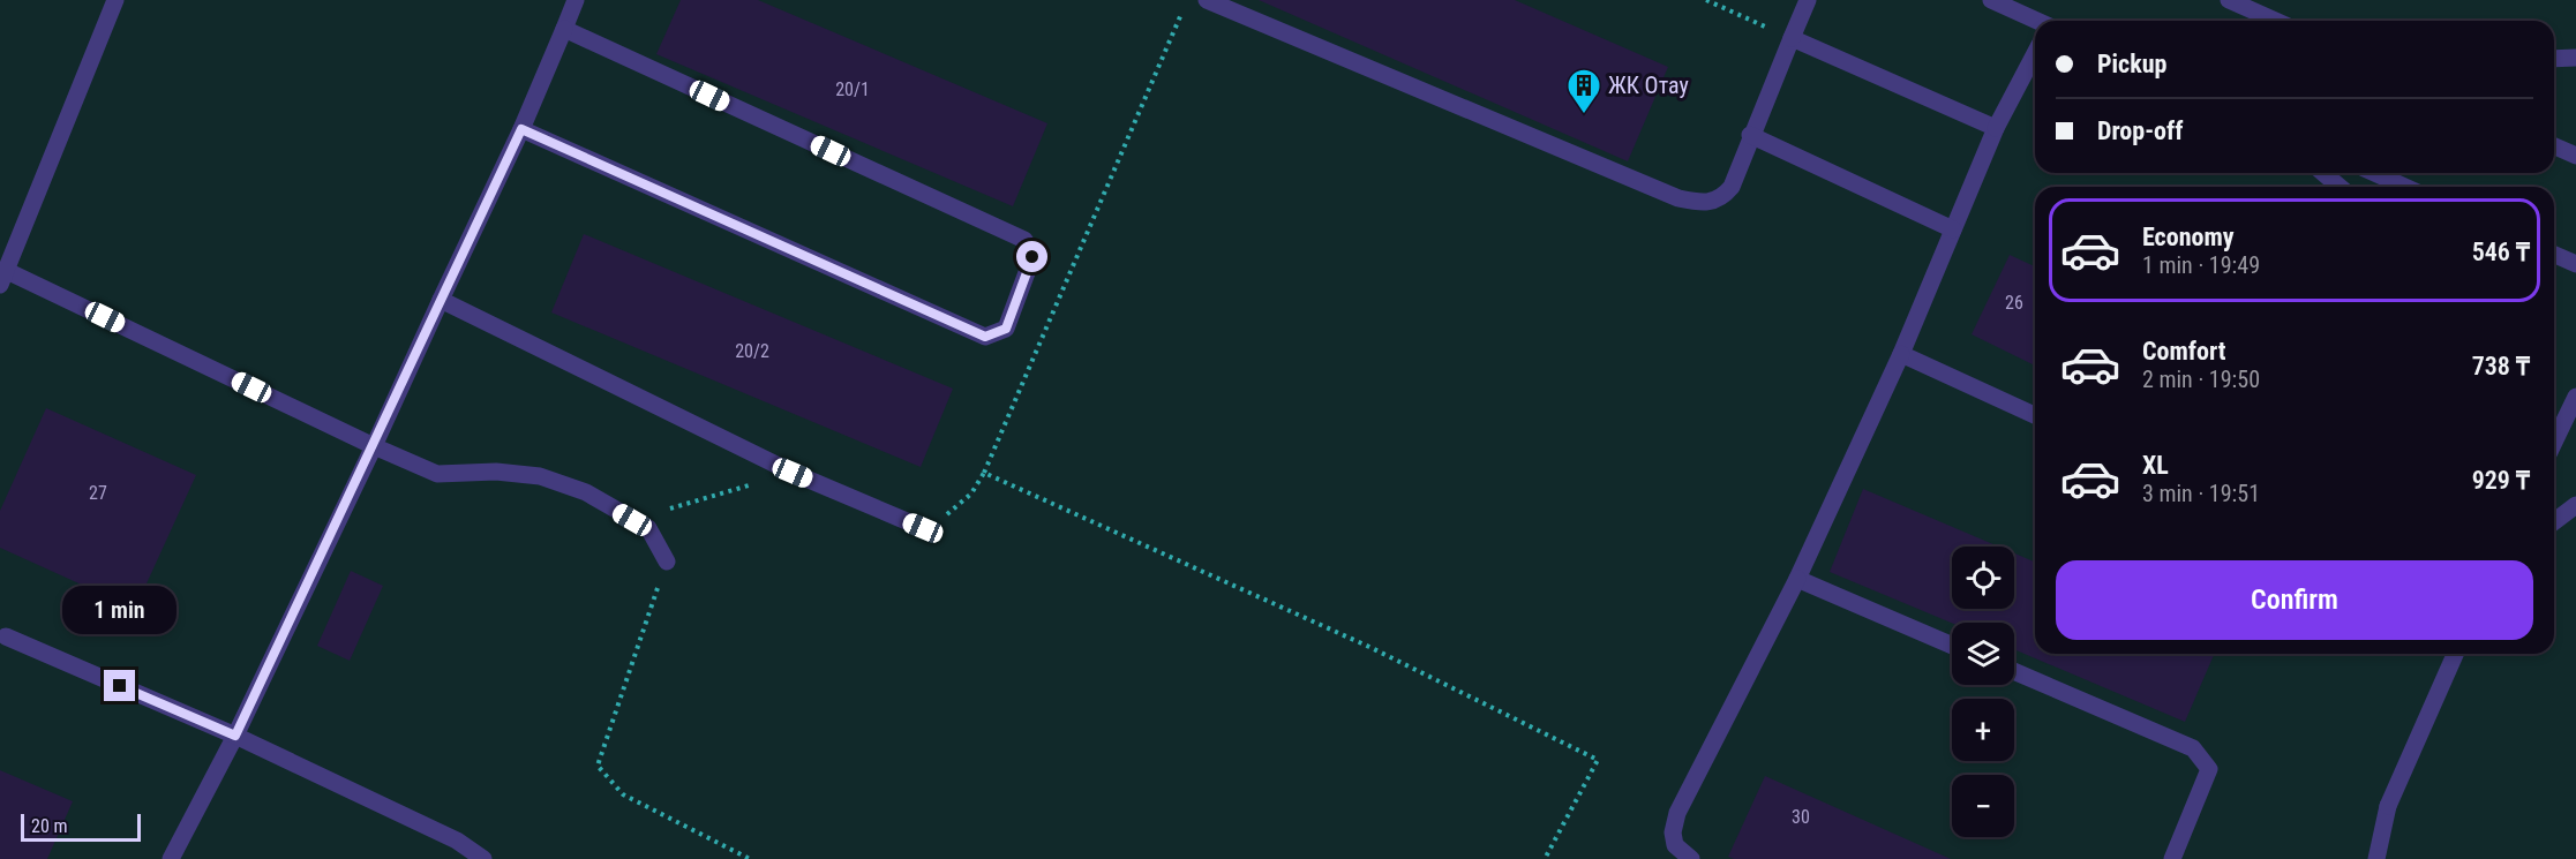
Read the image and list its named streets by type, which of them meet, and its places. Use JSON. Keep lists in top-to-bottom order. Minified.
{"places":{"building":["ЖК Отау"]},"house_numbers":["20/1","26","20/2","27","30"],"scale_bar":"20 m","page":{"banner":["Pickup","Drop-off"],"list":[{"name":"Economy","note":"1 min · 19:49","value":"546 ₸"},{"name":"Comfort","note":"2 min · 19:50","value":"738 ₸"},{"name":"XL","note":"3 min · 19:51","value":"929 ₸"}],"map_buttons":["+","−"],"buttons":"Confirm","bubble":"1 min","scale":"20 m"}}
